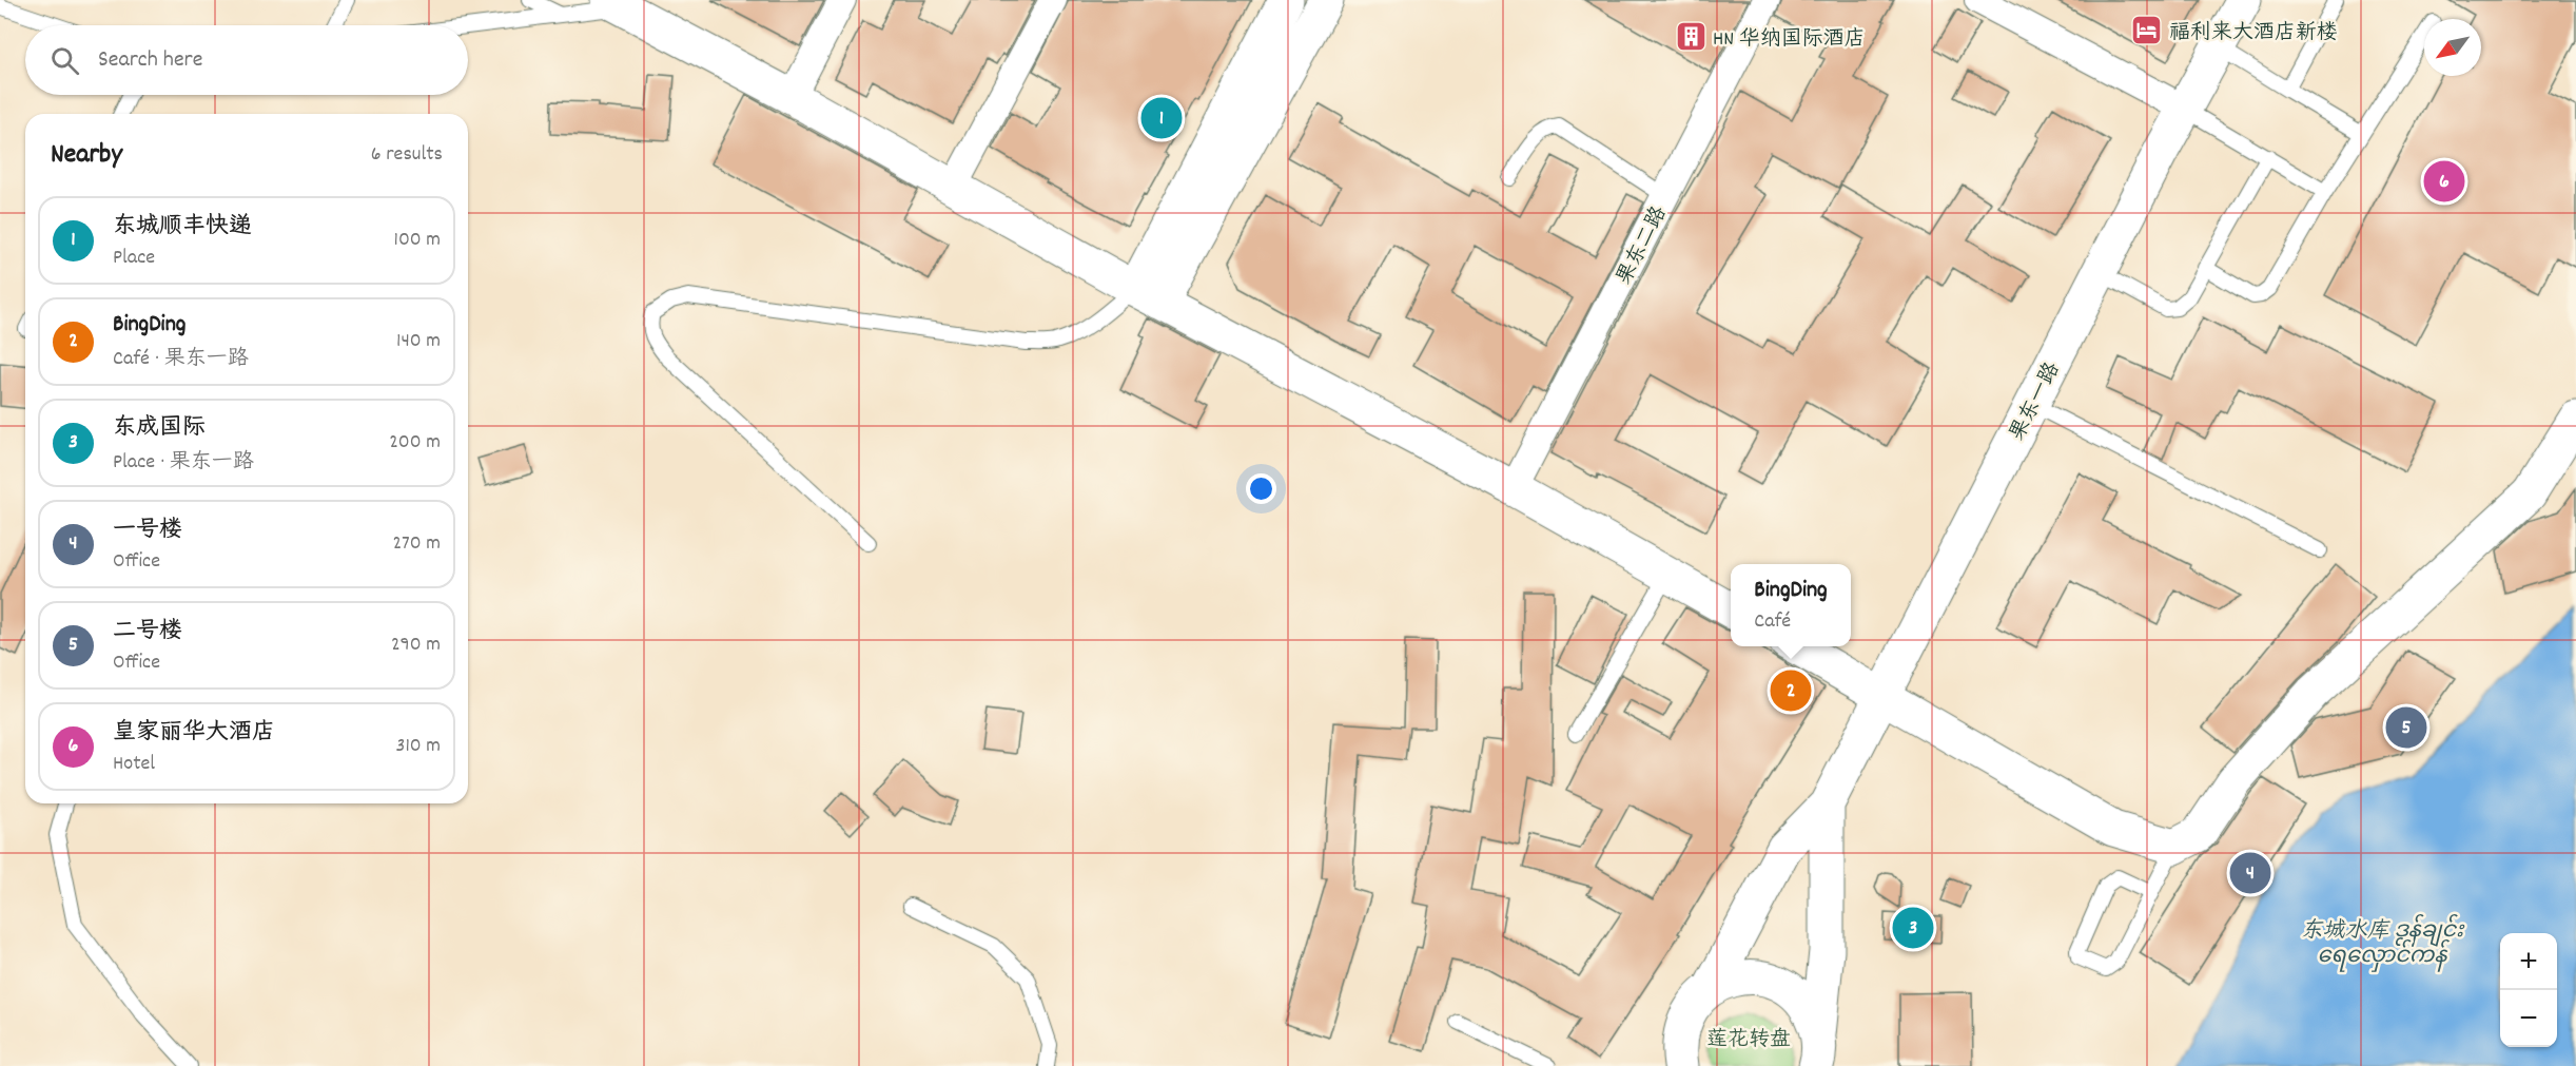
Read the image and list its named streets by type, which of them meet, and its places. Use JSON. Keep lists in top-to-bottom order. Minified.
{"streets":{"street":["果东二路","果东一路"]},"water":["东城水库 ဒွန်ချင်း ရေလှောင်ကန်"],"parks":["莲花转盘"],"places":{"hotel":["福利来大酒店新楼"],"building":["HN 华纳国际酒店"]},"north":"bottom left","page":{"search":"Search here","pins":["1","6","2","5","4","3"],"heading":["Nearby","6 results"],"list":[{"mark":"1","name":"东城顺丰快递","note":"Place","value":"100 m"},{"mark":"2","name":"BingDing","note":"Café · 果东一路","value":"140 m"},{"mark":"3","name":"东成国际","note":"Place · 果东一路","value":"200 m"},{"mark":"4","name":"一号楼","note":"Office","value":"270 m"},{"mark":"5","name":"二号楼","note":"Office","value":"290 m"},{"mark":"6","name":"皇家丽华大酒店","note":"Hotel","value":"310 m"}],"popup":["BingDing","Café"],"map_buttons":["+","−"]}}
